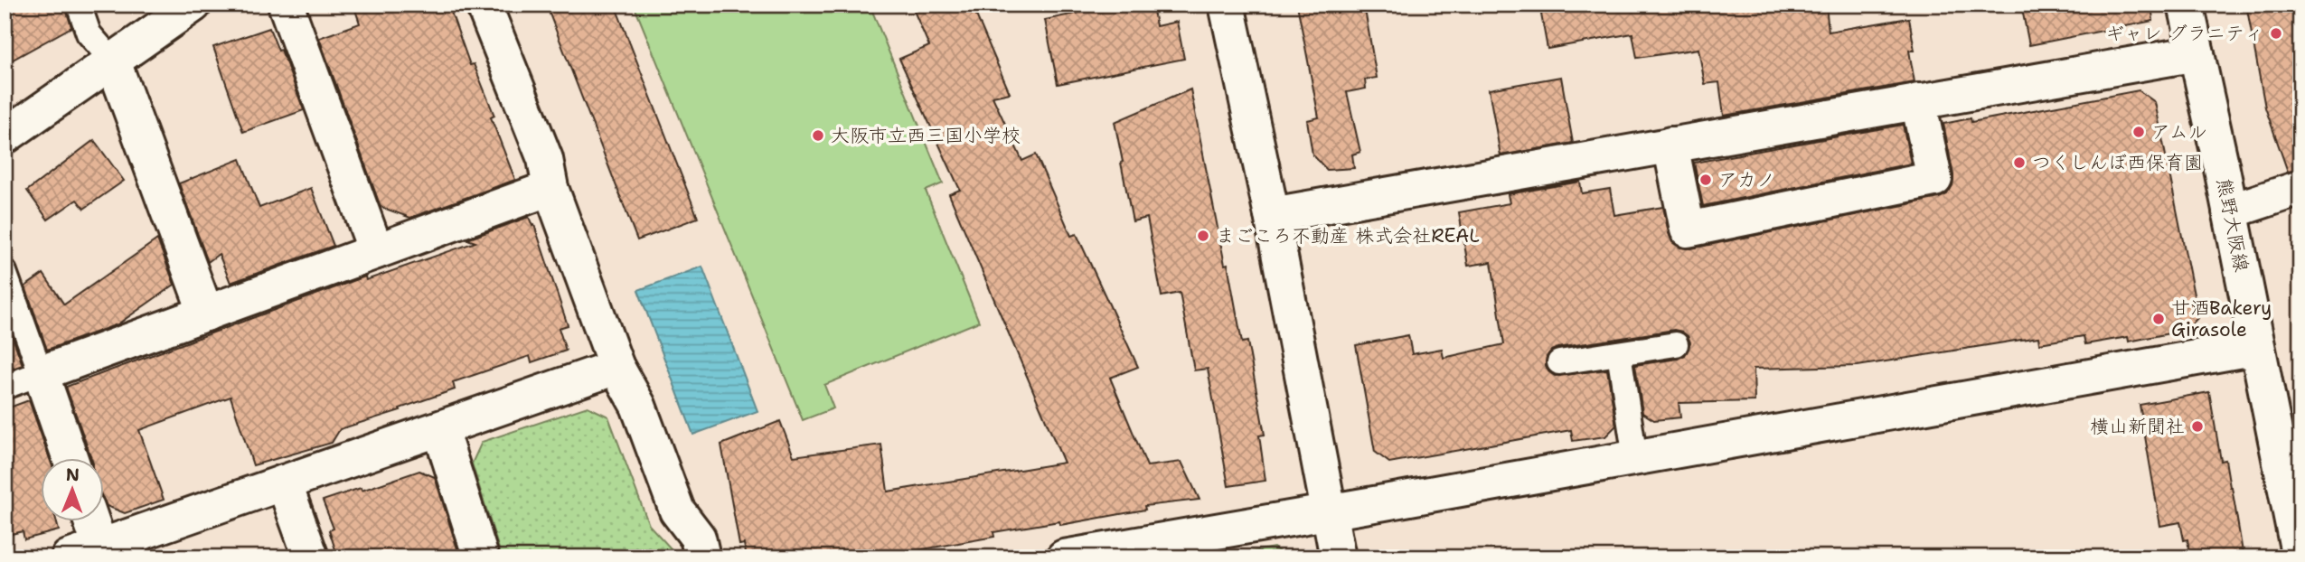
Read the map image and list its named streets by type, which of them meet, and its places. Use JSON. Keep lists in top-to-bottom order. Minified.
{"streets":{"street":["熊野大阪線"]},"places":["ギャレ グラニティ","アムル","大阪市立西三国小学校","つくしんぼ西保育園","アカノ","まごころ不動産 株式会社REAL","甘酒Bakery Girasole","横山新聞社"],"north":"top"}
